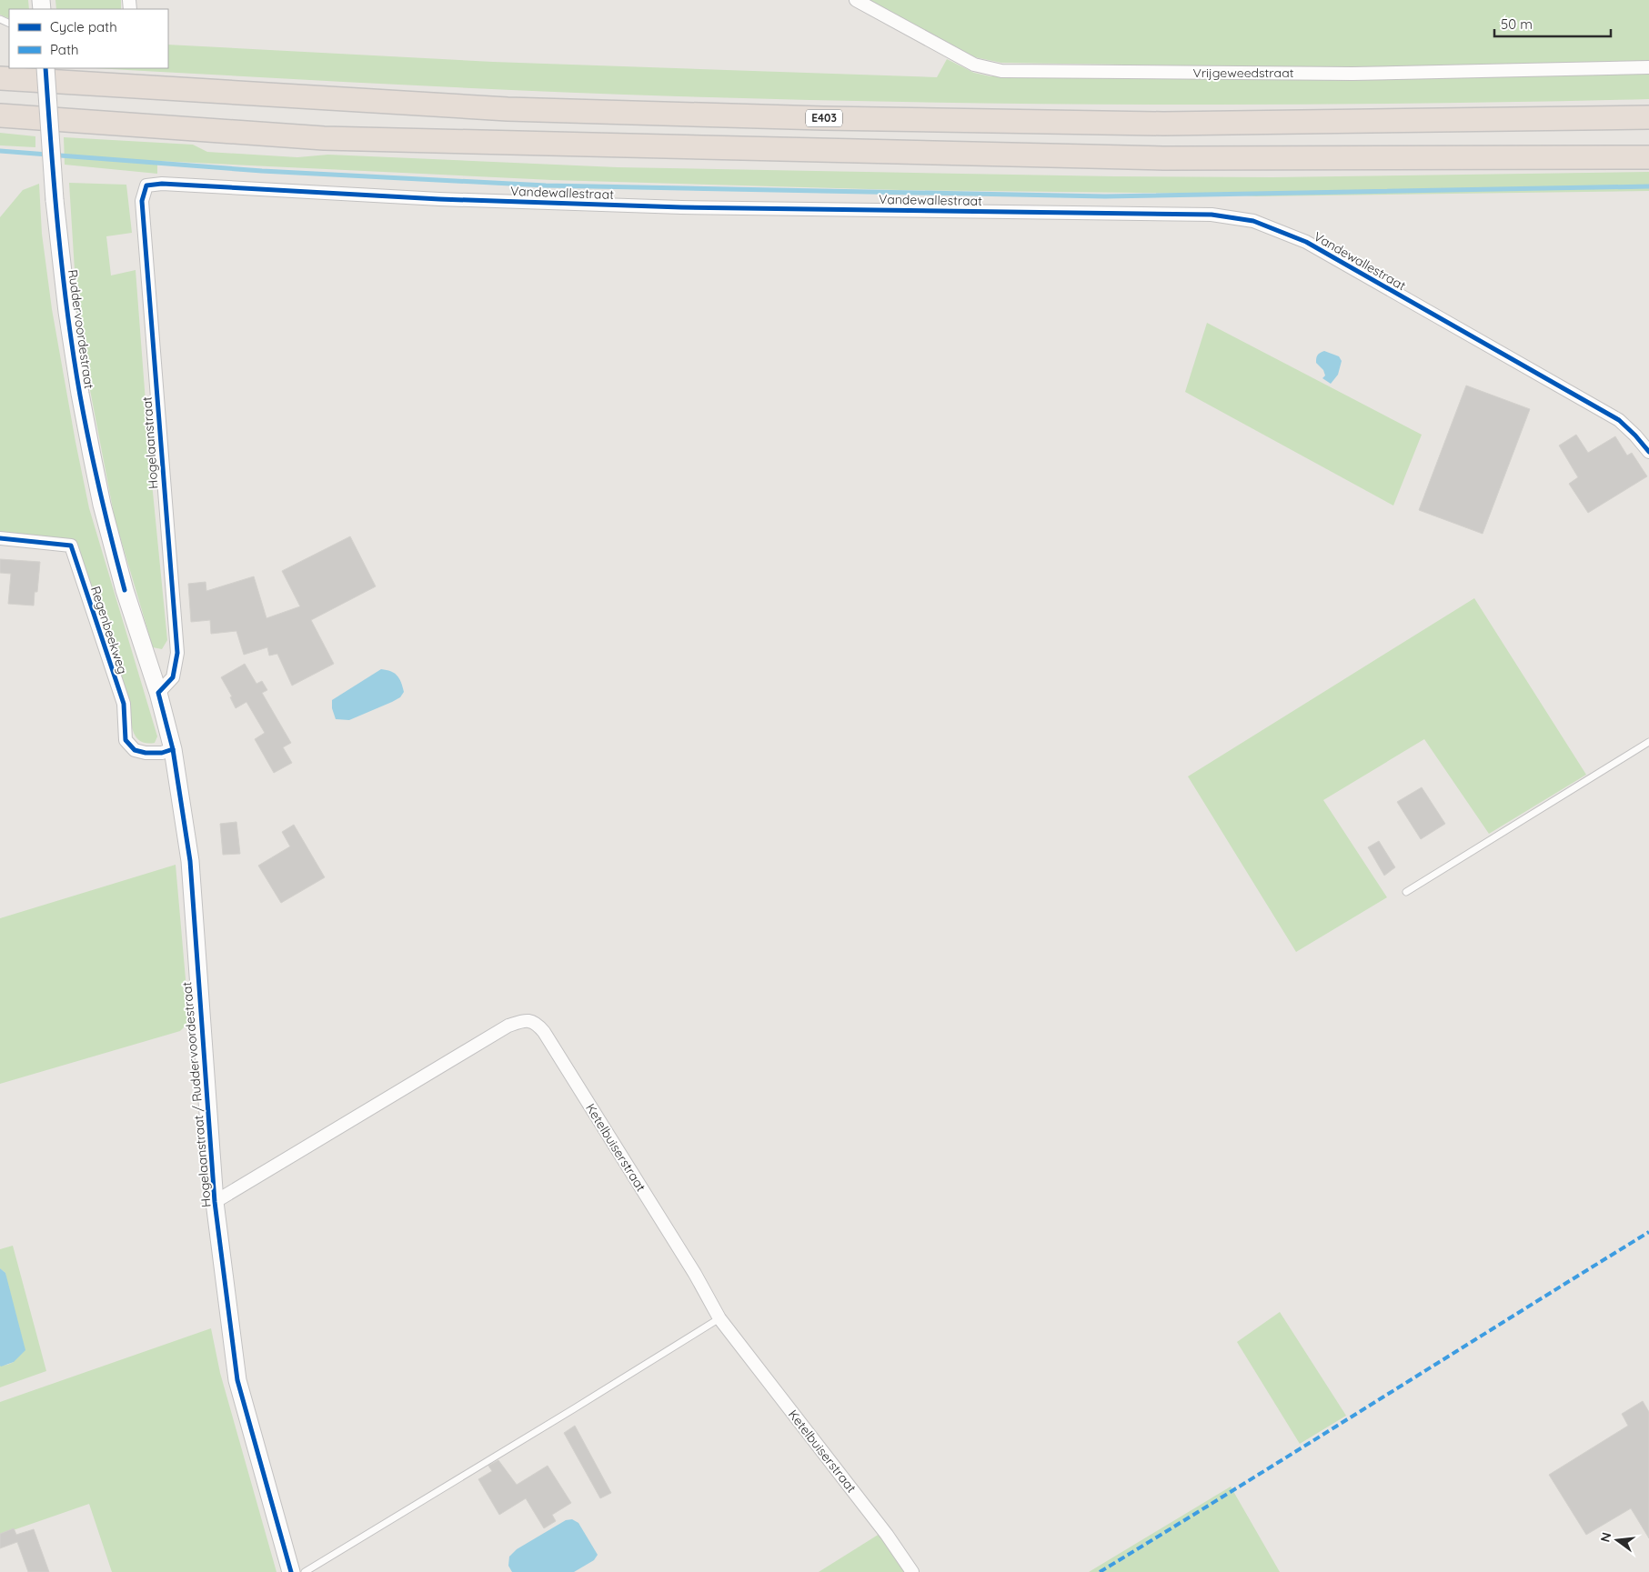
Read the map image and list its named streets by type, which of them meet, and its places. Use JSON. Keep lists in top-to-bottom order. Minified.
{"streets":{"highway":["E403"],"street":["Vrijgeweedstraat","Vandewallestraat","Ruddervoordestraat","Hogelaanstraat","Regenbeekweg","Hogelaanstraat / Ruddervoordestraat","Ketelbuiserstraat"]},"crossings":[["Vandewallestraat","Hogelaanstraat"],["Ruddervoordestraat","Hogelaanstraat"],["Ruddervoordestraat","Hogelaanstraat / Ruddervoordestraat"],["Hogelaanstraat","Hogelaanstraat / Ruddervoordestraat"],["Regenbeekweg","Hogelaanstraat / Ruddervoordestraat"],["Hogelaanstraat / Ruddervoordestraat","Ketelbuiserstraat"]],"legend":["Cycle path","Path"],"scale_bar":"50 m","north":"left"}
